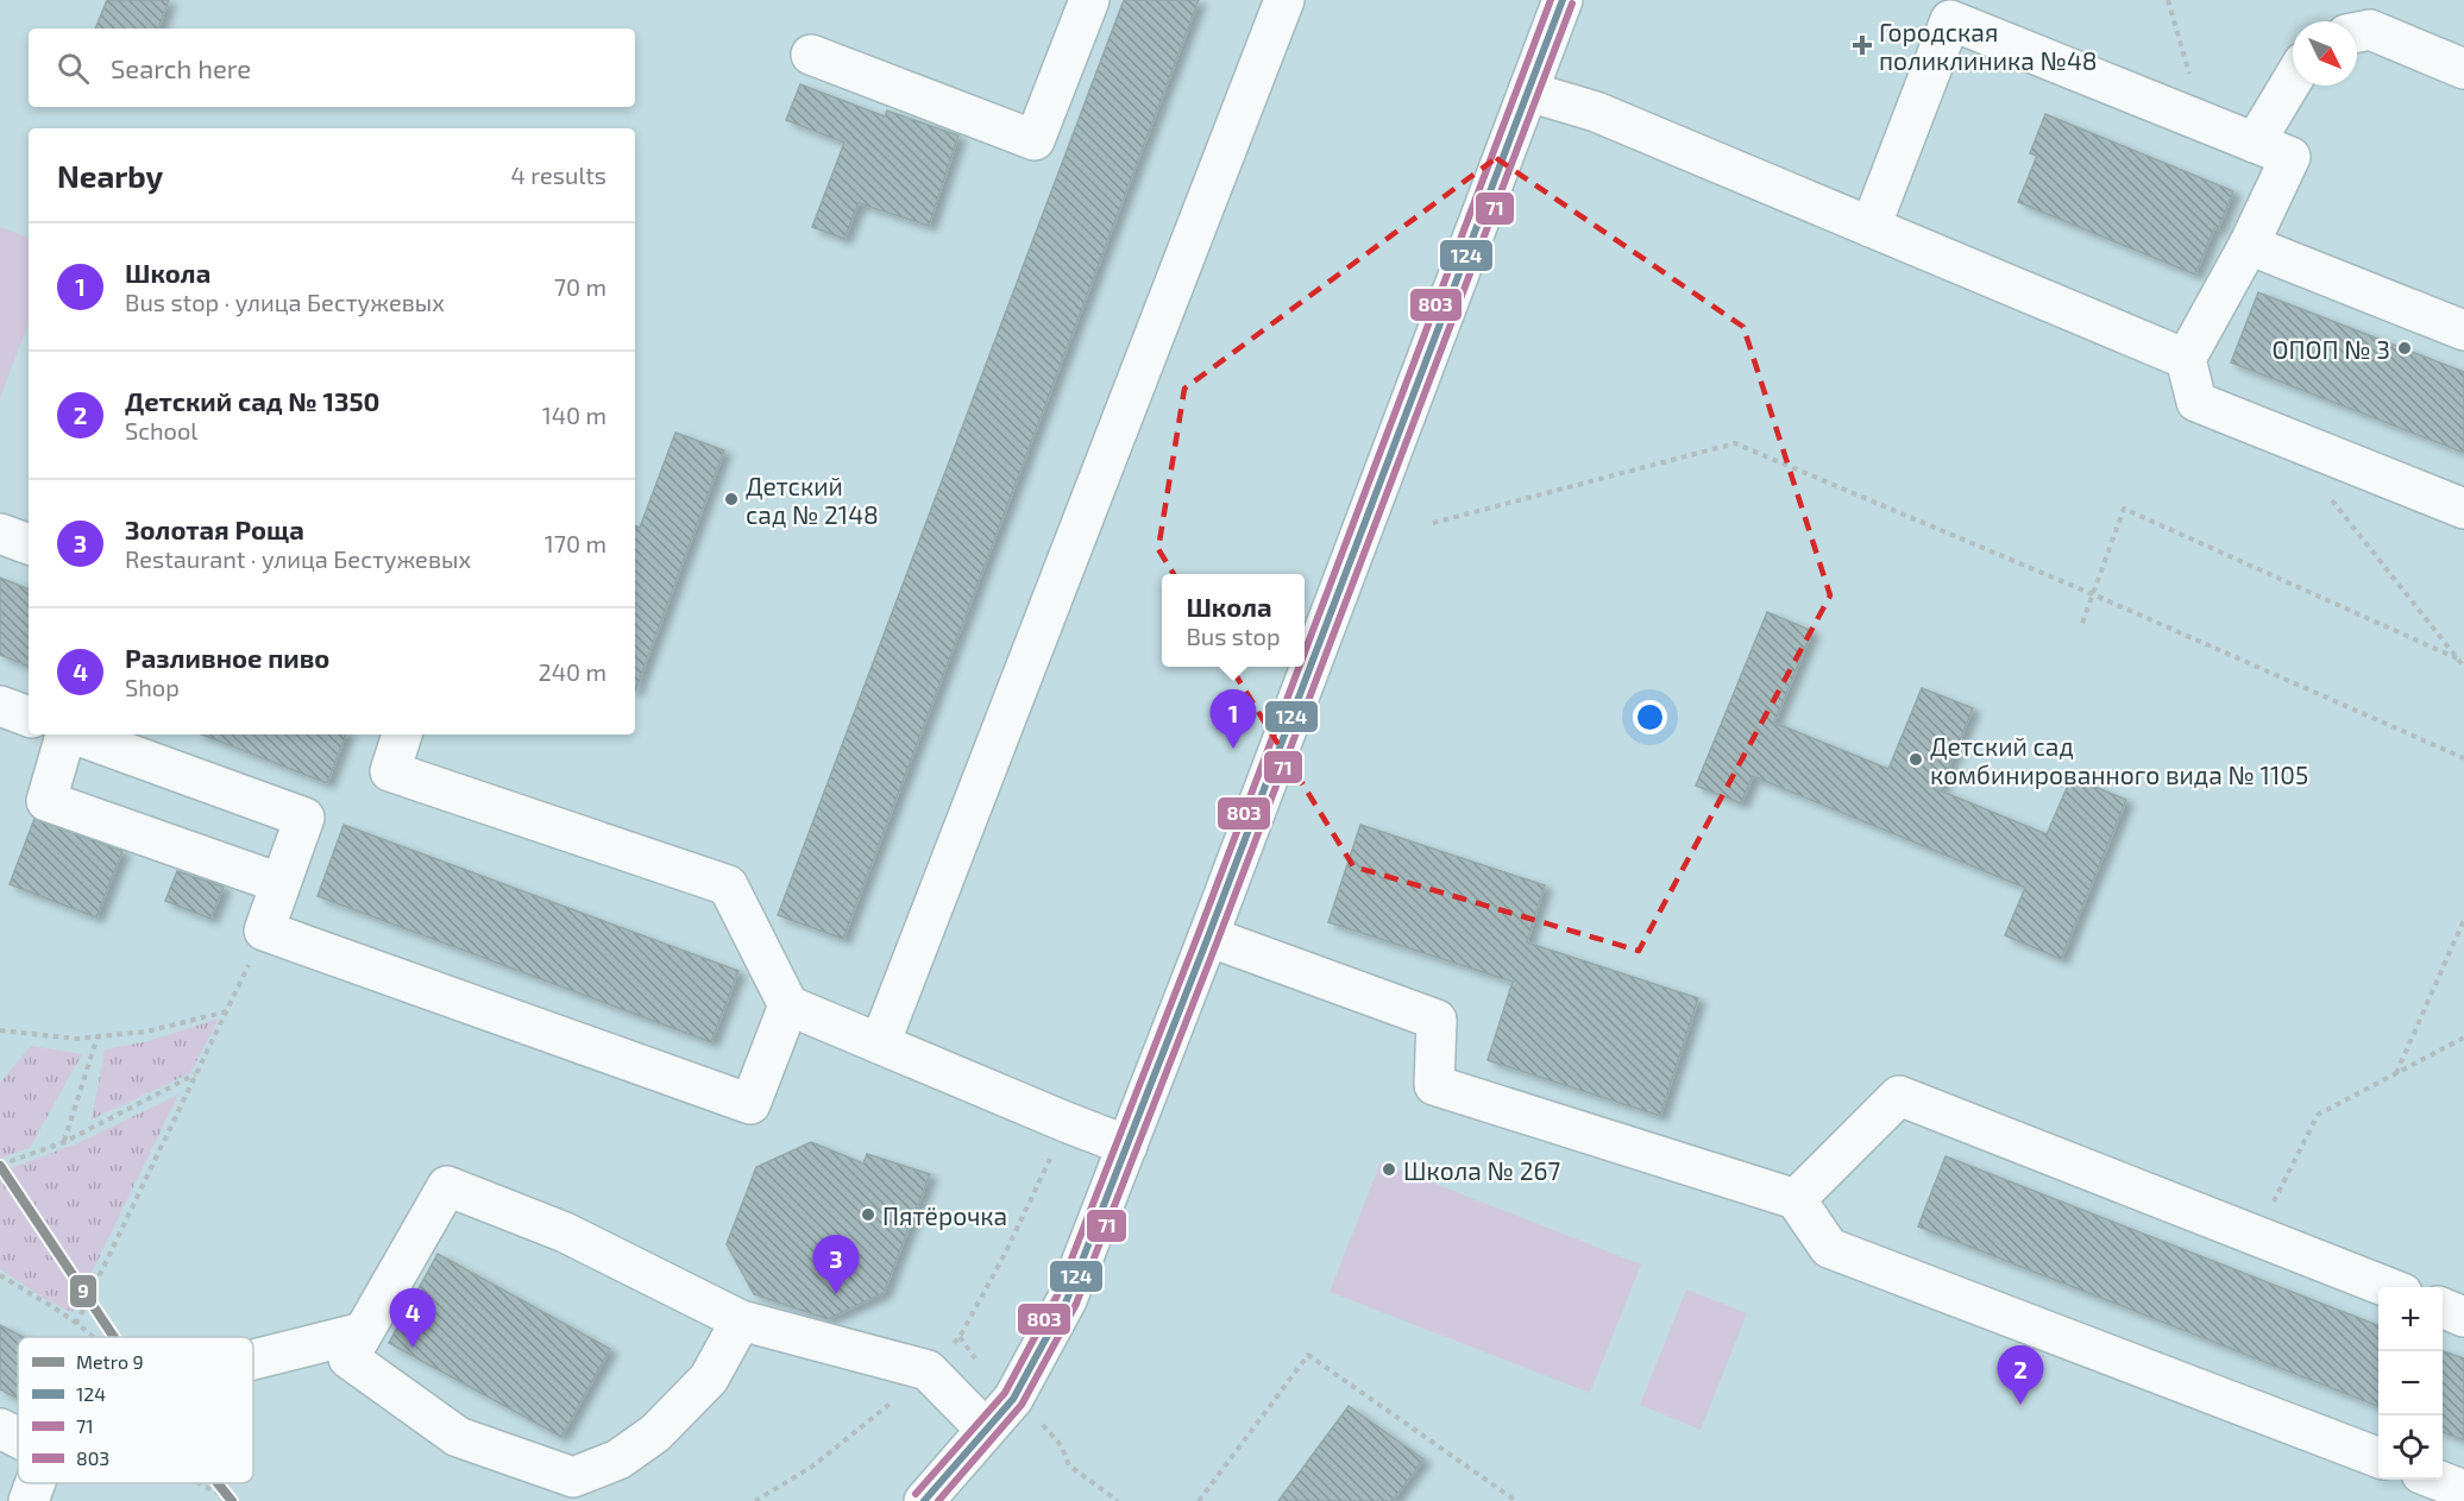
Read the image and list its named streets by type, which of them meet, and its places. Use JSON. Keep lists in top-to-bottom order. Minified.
{"places":{"health":["Городская поликлиника №48"],"other":["ОПОП № 3","Детский сад № 2148","Детский сад комбинированного вида № 1105","Школа № 267","Пятёрочка"]},"lines":["transit line 124","transit line 803","transit line 71","metro line 9"],"legend":["Metro 9","124","71","803"],"north":"bottom right","page":{"search":"Search here","heading":["Nearby","4 results"],"list":[{"mark":"1","name":"Школа","note":"Bus stop · улица Бестужевых","value":"70 m"},{"mark":"2","name":"Детский сад № 1350","note":"School","value":"140 m"},{"mark":"3","name":"Золотая Роща","note":"Restaurant · улица Бестужевых","value":"170 m"},{"mark":"4","name":"Разливное пиво","note":"Shop","value":"240 m"}],"popup":["Школа","Bus stop"],"pins":["1","3","4","2"],"map_buttons":["+","−"]}}
